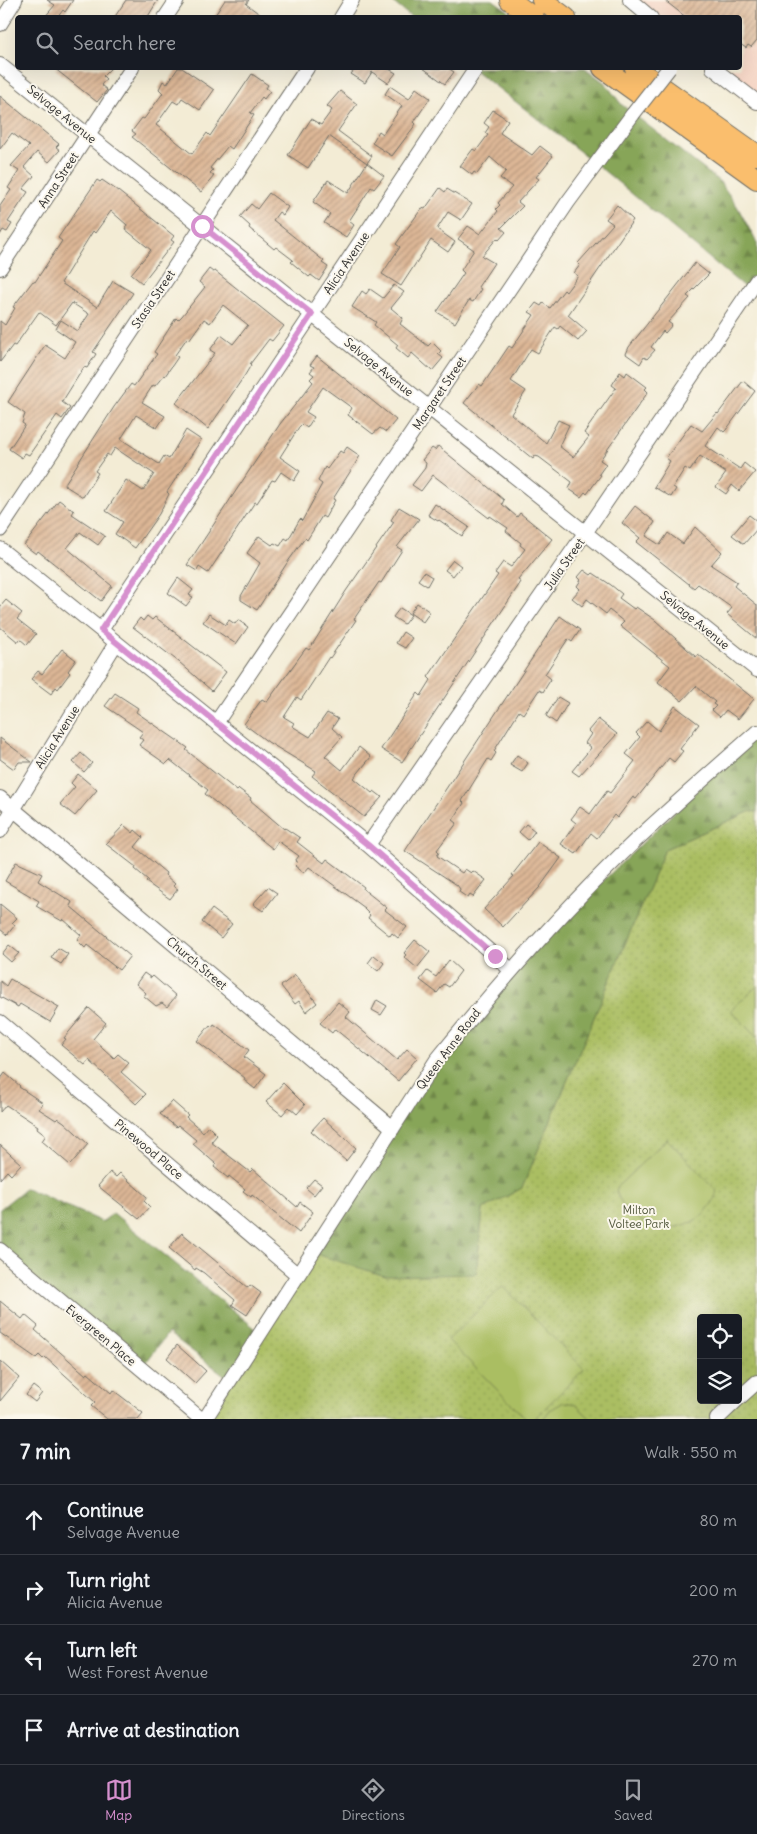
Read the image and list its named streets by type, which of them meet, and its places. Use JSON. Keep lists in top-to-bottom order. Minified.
{"streets":{"street":["Selvage Avenue","Anna Street","Alicia Avenue","Stasia Street","Margaret Street","Julia Street","Church Street","Queen Anne Road","Pinewood Place","Evergreen Place"]},"crossings":[["Selvage Avenue","Anna Street"],["Selvage Avenue","Alicia Avenue"],["Selvage Avenue","Stasia Street"],["Selvage Avenue","Margaret Street"],["Selvage Avenue","Julia Street"],["Alicia Avenue","Church Street"],["Church Street","Queen Anne Road"],["Queen Anne Road","Pinewood Place"],["Queen Anne Road","Evergreen Place"]],"parks":["Milton Voltee Park"],"page":{"search":"Search here","heading":["7 min","Walk · 550 m"],"list":[["Continue","Selvage Avenue","80 m"],["Turn right","Alicia Avenue","200 m"],["Turn left","West Forest Avenue","270 m"],"Arrive at destination"],"nav":["Map","Directions","Saved"]}}
